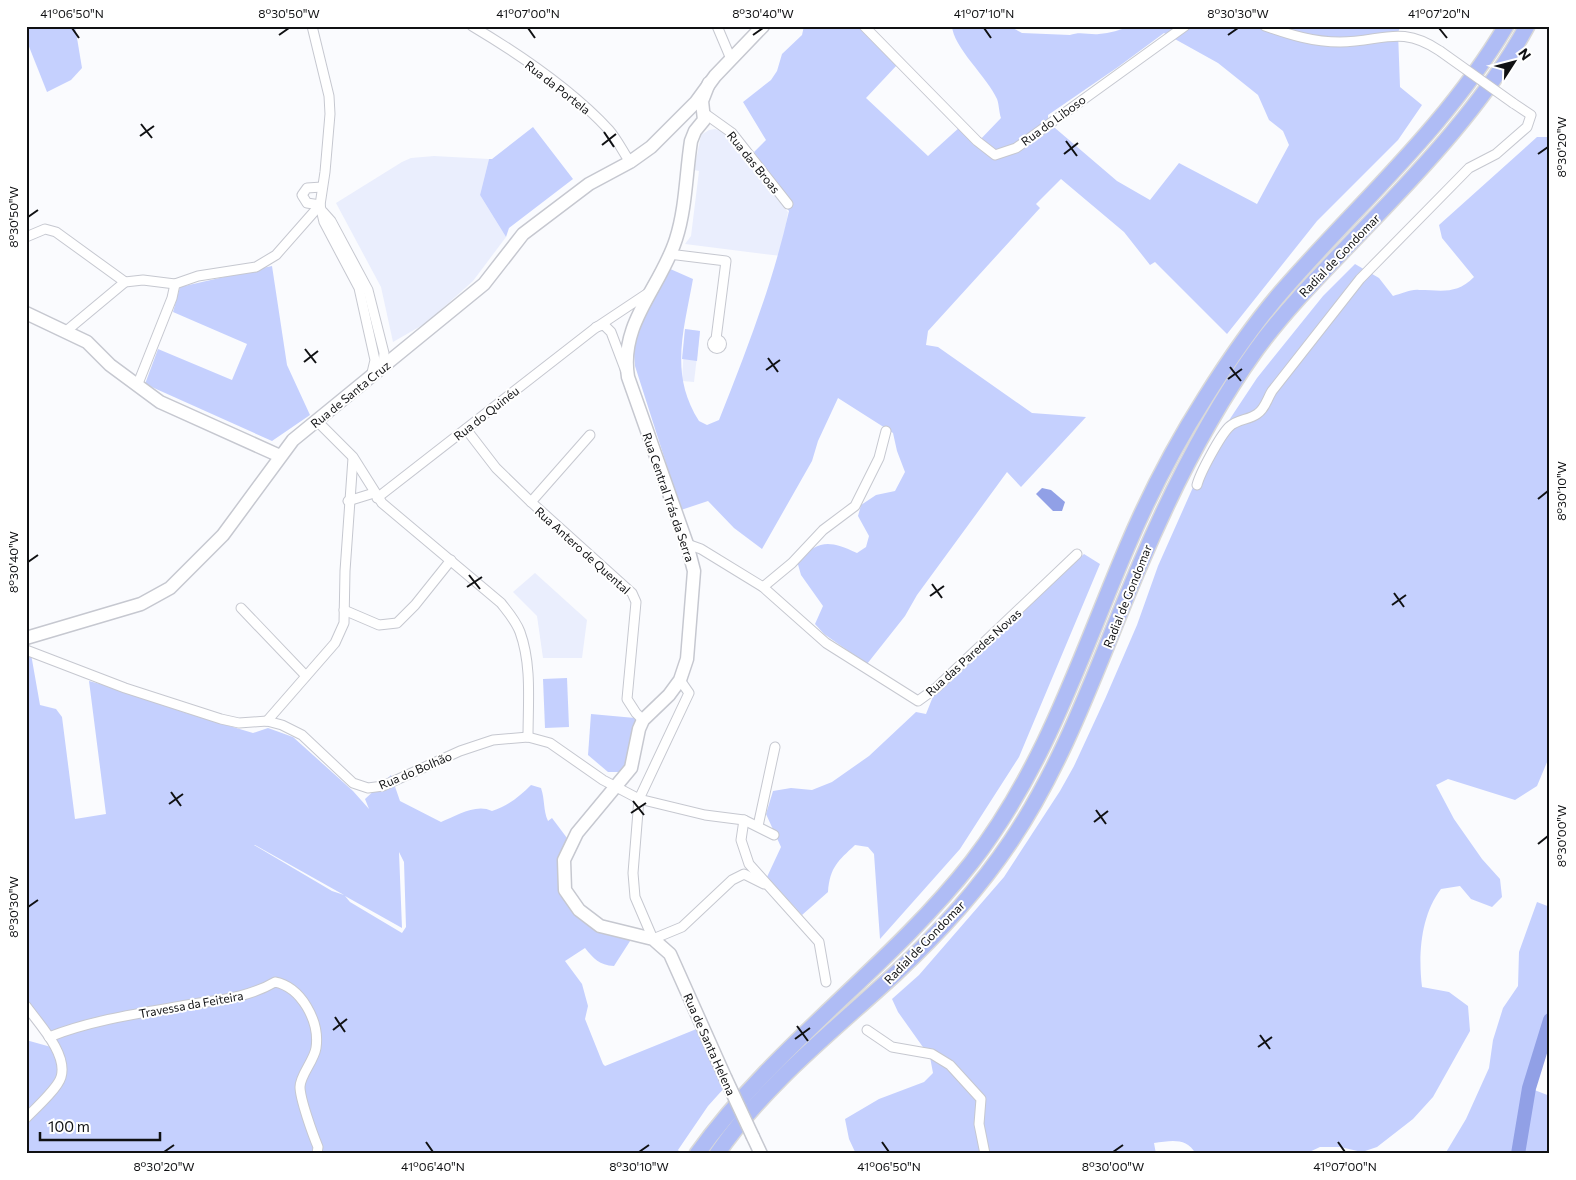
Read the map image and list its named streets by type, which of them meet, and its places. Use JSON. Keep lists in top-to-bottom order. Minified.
{"streets":{"highway":["Radial de Gondomar"],"main road":["Rua de Santa Cruz","Rua Central Trás da Serra","Rua de Santa Helena"],"street":["Rua da Portela","Rua do Liboso","Rua das Broas","Rua do Quinéu","Rua Antero de Quental","Rua das Paredes Novas","Rua do Bolhão","Travessa da Feiteira"]},"crossings":[["Rua da Portela","Rua de Santa Cruz"],["Rua das Broas","Rua de Santa Cruz"],["Rua das Broas","Rua Central Trás da Serra"],["Rua de Santa Cruz","Rua Central Trás da Serra"],["Rua do Quinéu","Rua Central Trás da Serra"],["Rua do Quinéu","Rua Antero de Quental"],["Rua Central Trás da Serra","Rua das Paredes Novas"],["Rua Central Trás da Serra","Rua do Bolhão"],["Rua Central Trás da Serra","Rua de Santa Helena"]],"scale_bar":"100 m","north":"top right","coordinates":["41°06'50\"N","8°30'50\"W","41°07'00\"N","8°30'40\"W","41°07'10\"N","8°30'30\"W","41°07'20\"N","8°30'20\"W","8°30'10\"W","8°30'00\"W","41°06'40\"N"]}
